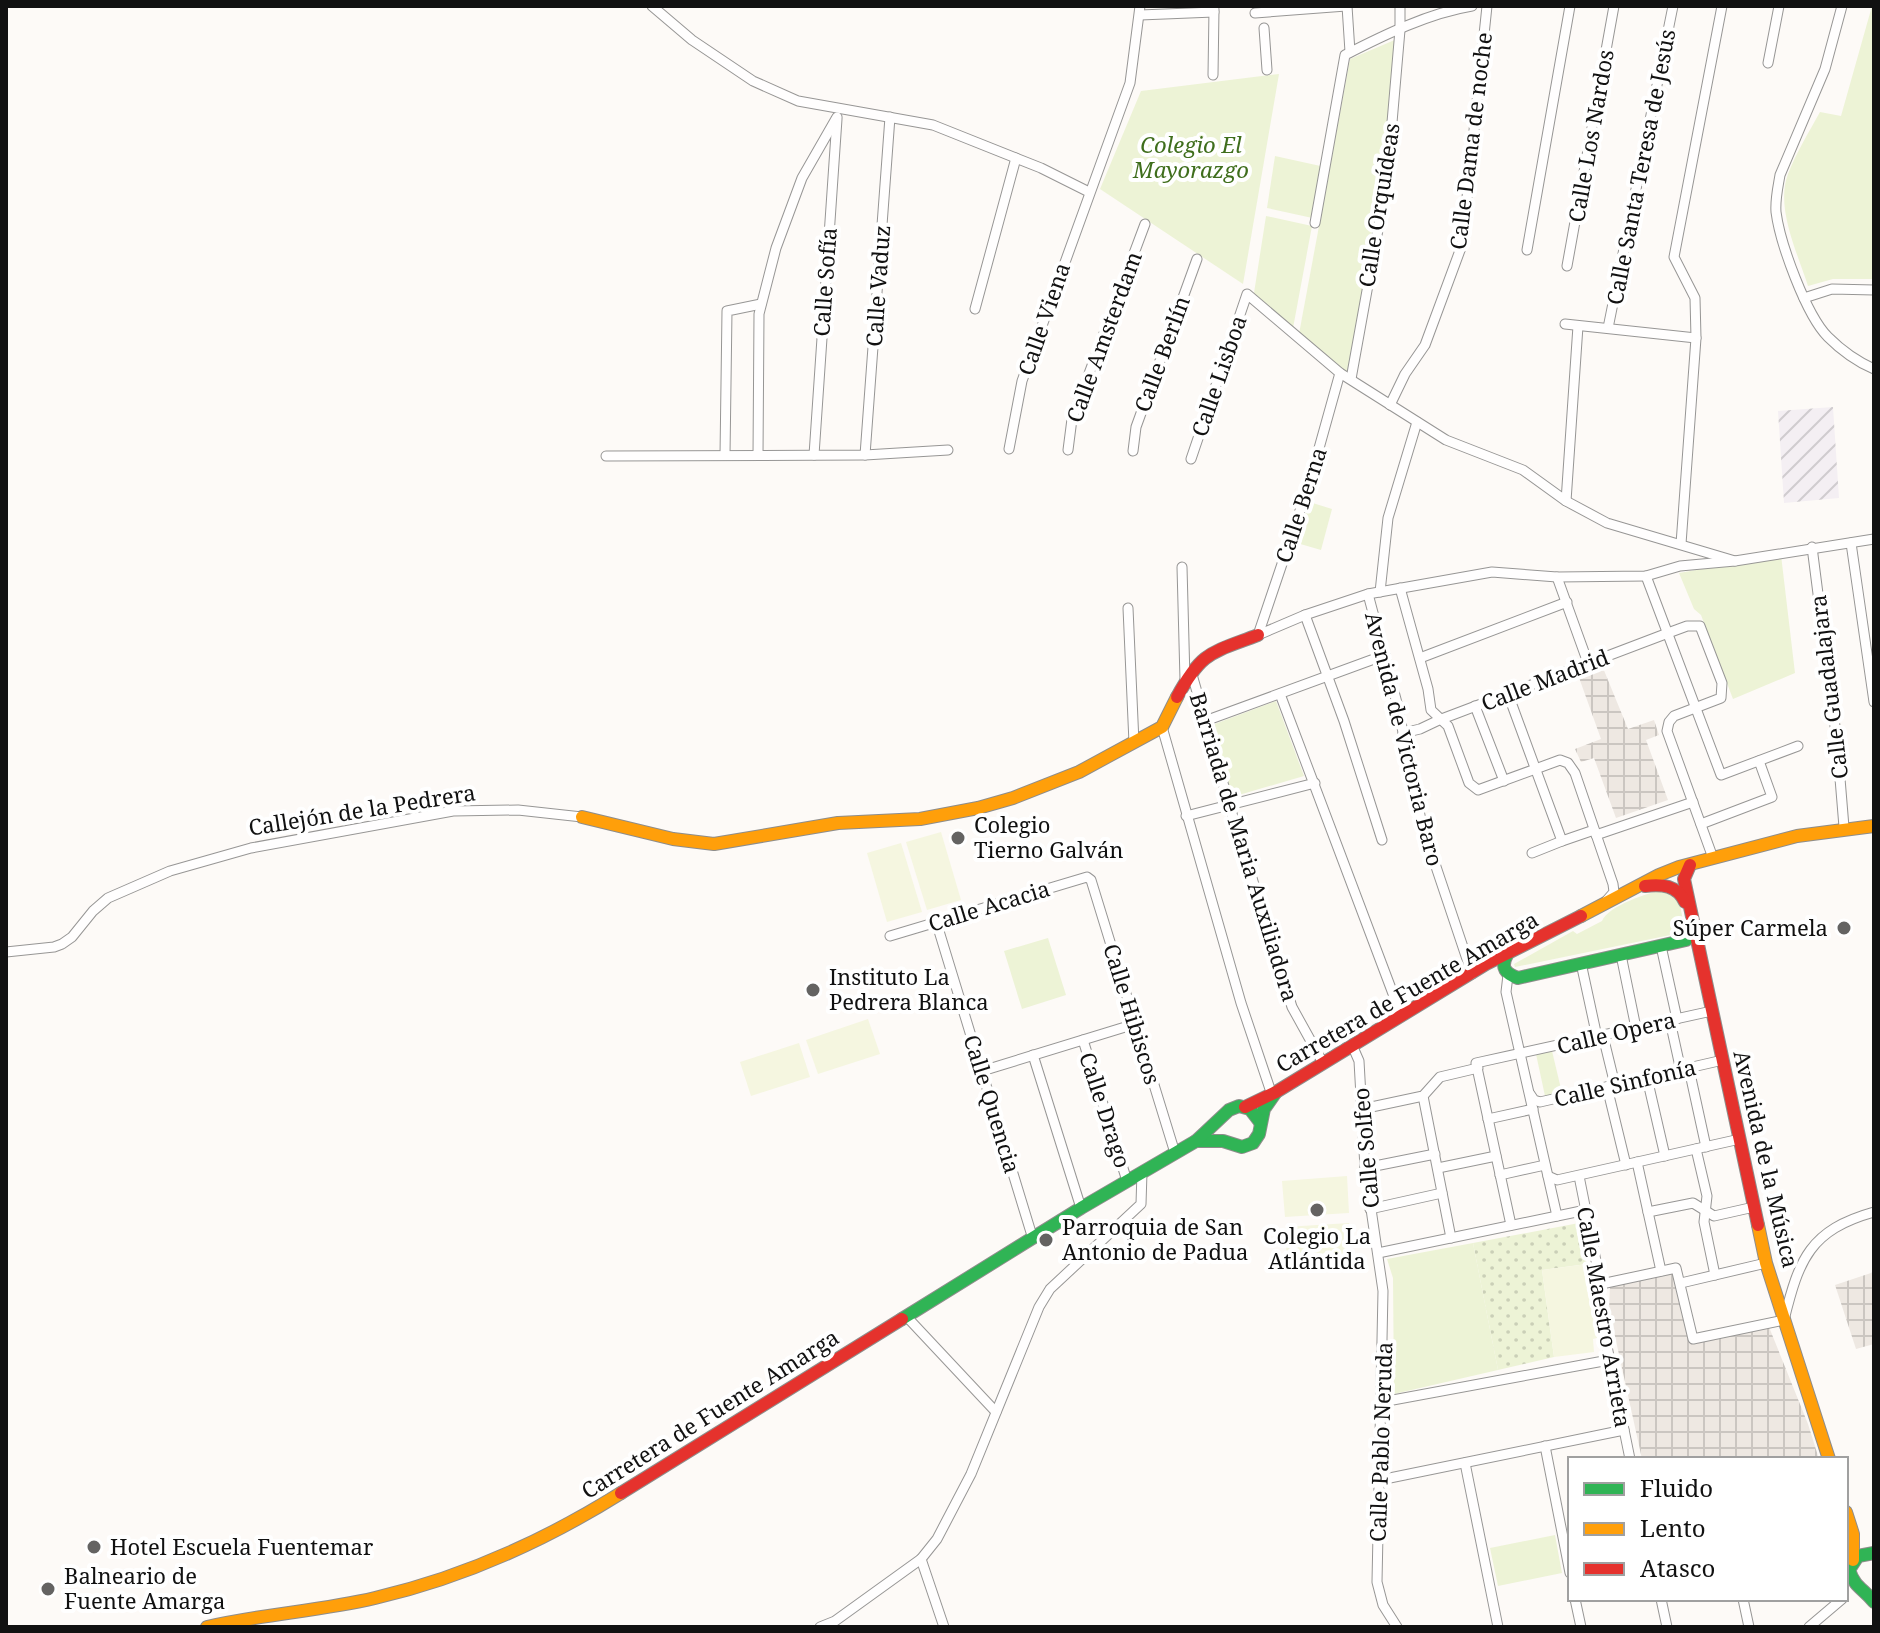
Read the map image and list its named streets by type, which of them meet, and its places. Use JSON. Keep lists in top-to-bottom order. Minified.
{"streets":{"street":["Calle Los Nardos","Calle Dama de noche","Calle Santa Teresa de Jesús","Calle Orquídeas","Calle Sofía","Calle Vaduz","Calle Viena","Calle Amsterdam","Calle Berlín","Calle Lisboa","Calle Berna","Calle Madrid","Calle Guadalajara","Avenida de Victoria Baro","Callejón de la Pedrera","Barriada de Maria Auxiliadora","Calle Acacia","Carretera de Fuente Amarga","Calle Hibiscos","Calle Opera","Calle Sinfonía","Calle Quencia","Calle Drago","Calle Solfeo","Avenida de la Música","Calle Maestro Arrieta","Calle Pablo Neruda"]},"crossings":[["Calle Lisboa","Calle Berna"],["Calle Madrid","Avenida de Victoria Baro"],["Calle Guadalajara","Carretera de Fuente Amarga"],["Avenida de Victoria Baro","Carretera de Fuente Amarga"],["Barriada de Maria Auxiliadora","Carretera de Fuente Amarga"],["Calle Acacia","Calle Hibiscos"],["Calle Acacia","Calle Quencia"],["Carretera de Fuente Amarga","Calle Hibiscos"],["Carretera de Fuente Amarga","Calle Quencia"],["Carretera de Fuente Amarga","Calle Drago"],["Carretera de Fuente Amarga","Calle Solfeo"],["Carretera de Fuente Amarga","Avenida de la Música"],["Calle Opera","Avenida de la Música"],["Calle Sinfonía","Avenida de la Música"],["Calle Solfeo","Calle Pablo Neruda"]],"parks":["Colegio El Mayorazgo"],"places":["Colegio Tierno Galván","Súper Carmela","Instituto La Pedrera Blanca","Colegio La Atlántida","Parroquia de San Antonio de Padua","Hotel Escuela Fuentemar","Balneario de Fuente Amarga"],"legend":["Fluido","Lento","Atasco"]}
